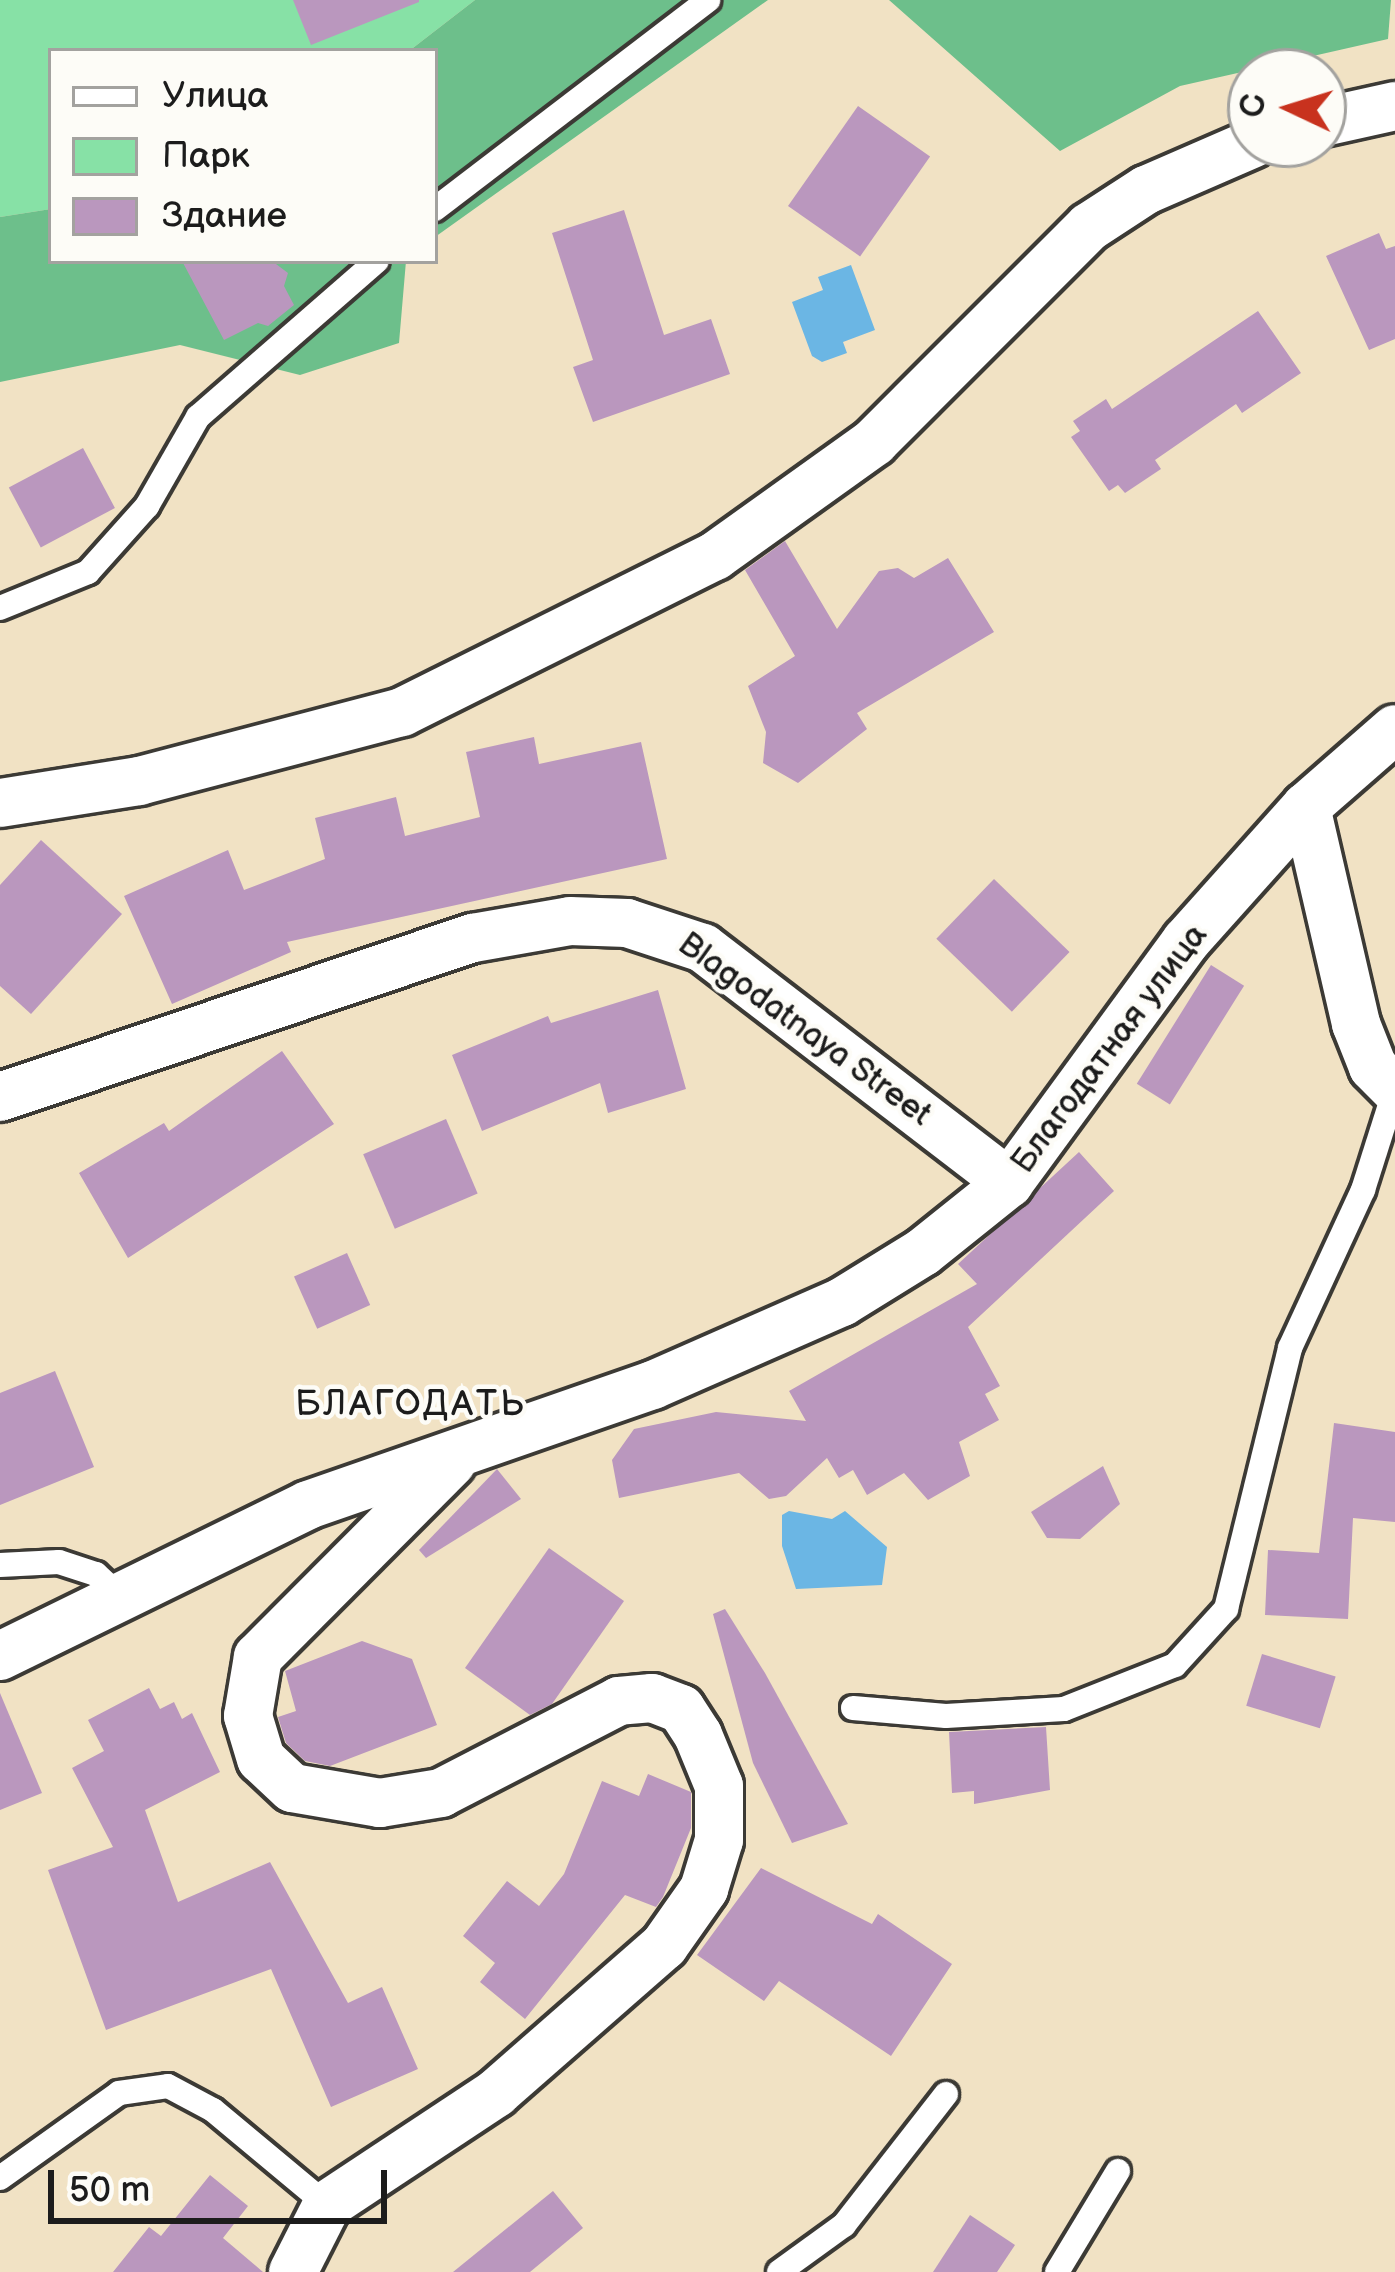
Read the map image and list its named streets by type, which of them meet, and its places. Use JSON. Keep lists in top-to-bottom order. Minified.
{"streets":{"street":["Blagodatnaya Street","Благодатная улица"]},"crossings":[["Blagodatnaya Street","Благодатная улица"]],"districts":["БЛАГОДАТЬ"],"legend":["Улица","Парк","Здание"],"scale_bar":"50 m","north":"left"}
